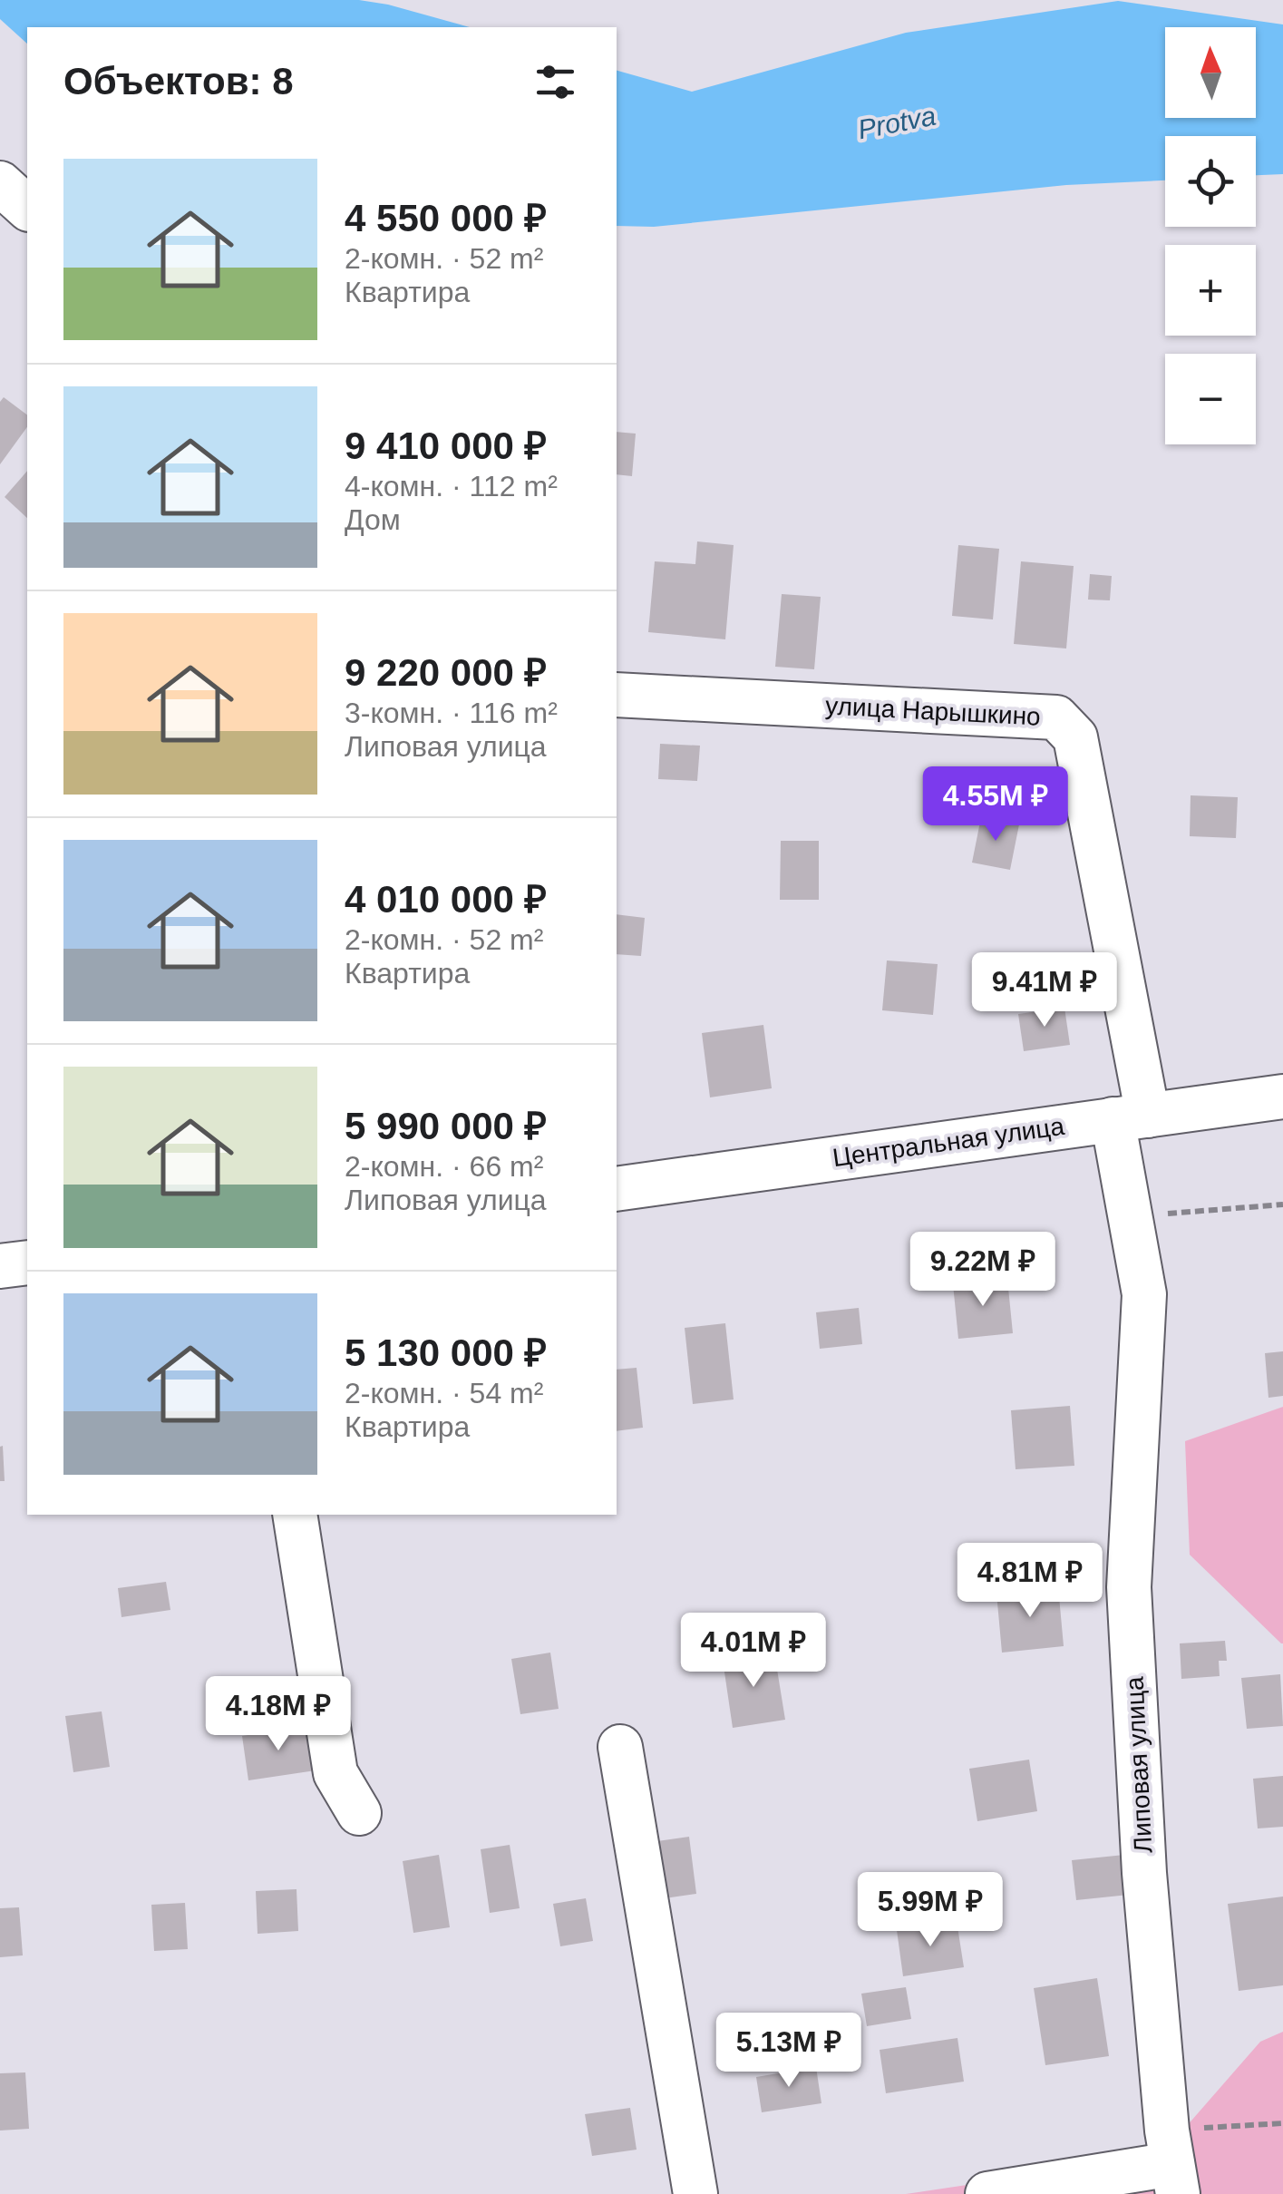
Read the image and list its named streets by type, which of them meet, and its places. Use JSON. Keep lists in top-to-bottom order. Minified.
{"streets":{"street":["улица Нарышкино","Центральная улица","Липовая улица"]},"crossings":[["улица Нарышкино","Центральная улица"],["улица Нарышкино","Липовая улица"],["Центральная улица","Липовая улица"]],"water":["Protva"],"north":"top","page":{"map_buttons":["+","−"],"heading":"Объектов: 8","list":[{"name":"4 550 000 ₽","note":"2-комн. · 52 m² · Квартира"},{"name":"9 410 000 ₽","note":"4-комн. · 112 m² · Дом"},{"name":"9 220 000 ₽","note":"3-комн. · 116 m² · Липовая улица"},{"name":"4 010 000 ₽","note":"2-комн. · 52 m² · Квартира"},{"name":"5 990 000 ₽","note":"2-комн. · 66 m² · Липовая улица"},{"name":"5 130 000 ₽","note":"2-комн. · 54 m² · Квартира"}],"price":["4.55M ₽","9.41M ₽","9.22M ₽","4.81M ₽","4.01M ₽","4.18M ₽","5.99M ₽","5.13M ₽"]}}
